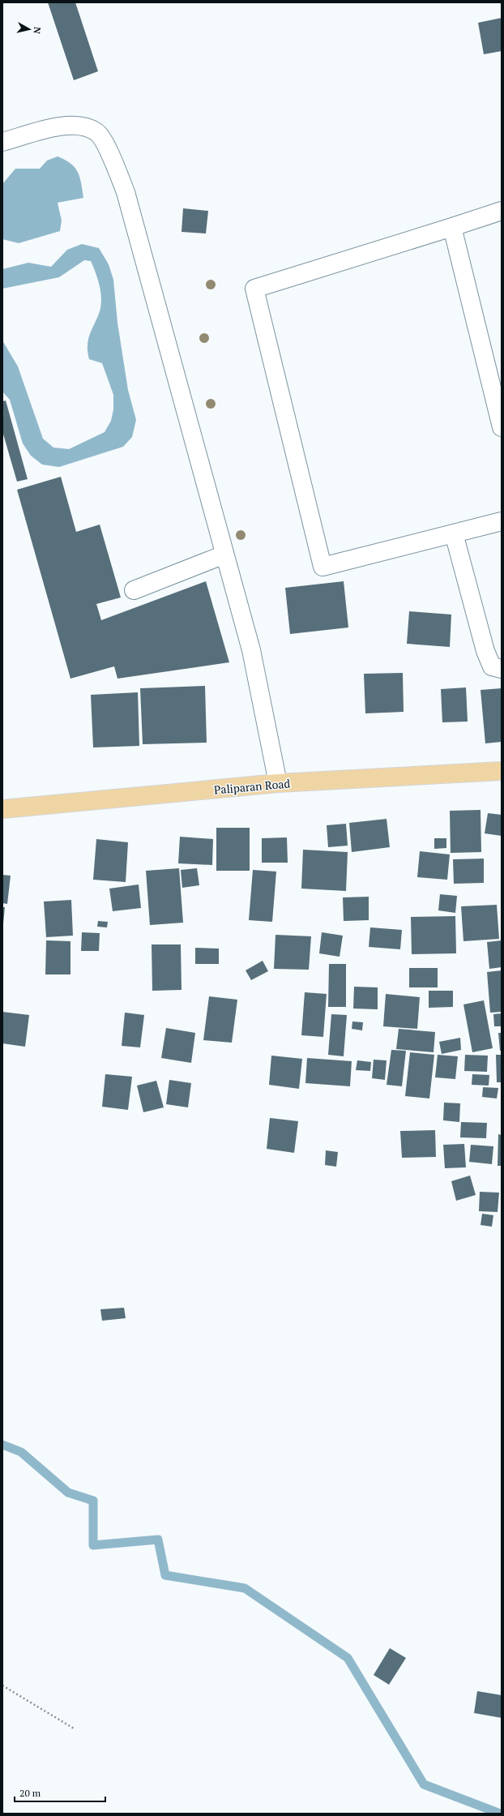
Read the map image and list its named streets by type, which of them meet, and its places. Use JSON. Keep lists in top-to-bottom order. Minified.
{"streets":{"main road":["Paliparan Road"]},"scale_bar":"20 m","north":"right"}
